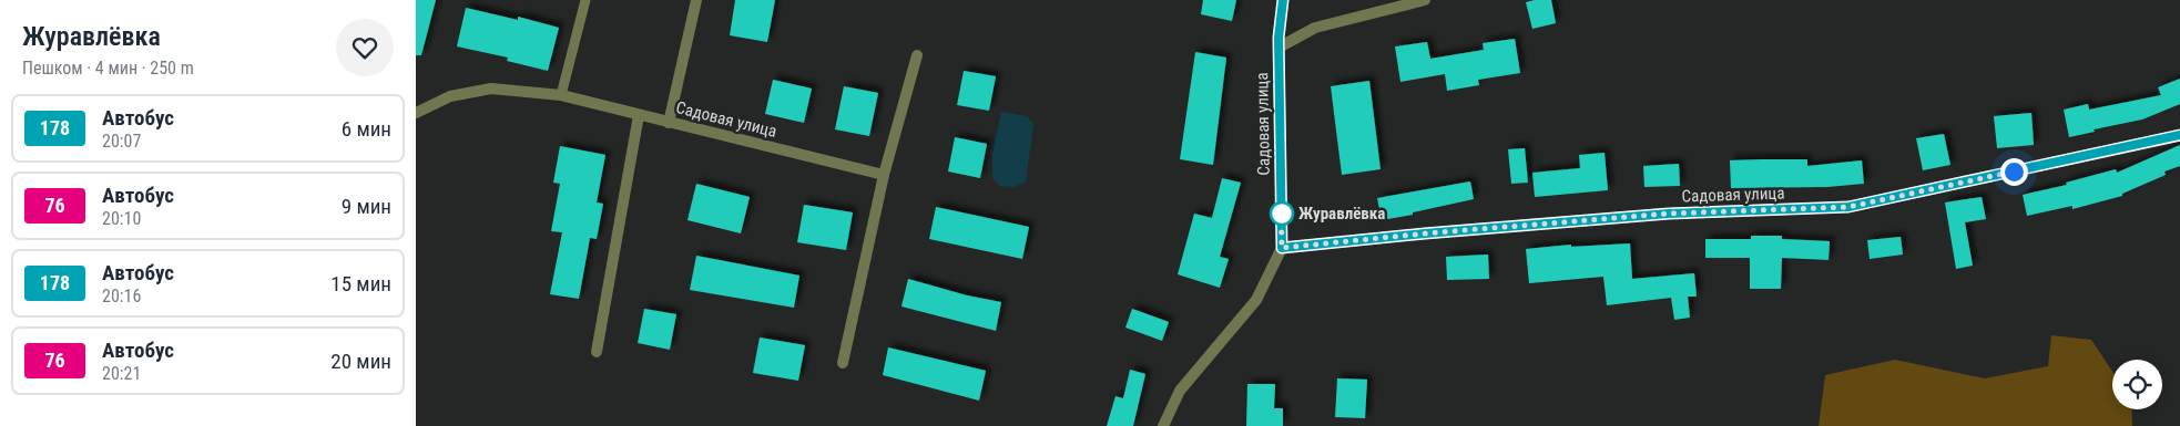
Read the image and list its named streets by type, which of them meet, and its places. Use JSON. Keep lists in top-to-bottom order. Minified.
{"streets":{"street":["Садовая улица"]},"places":["Журавлёвка"],"lines":["bus line 178"],"page":{"heading":["Журавлёвка","Пешком · 4 мин · 250 m"],"list":[{"mark":"178","name":"Автобус","note":"20:07","value":"6 мин"},{"mark":"76","name":"Автобус","note":"20:10","value":"9 мин"},{"mark":"178","name":"Автобус","note":"20:16","value":"15 мин"},{"mark":"76","name":"Автобус","note":"20:21","value":"20 мин"}]}}
